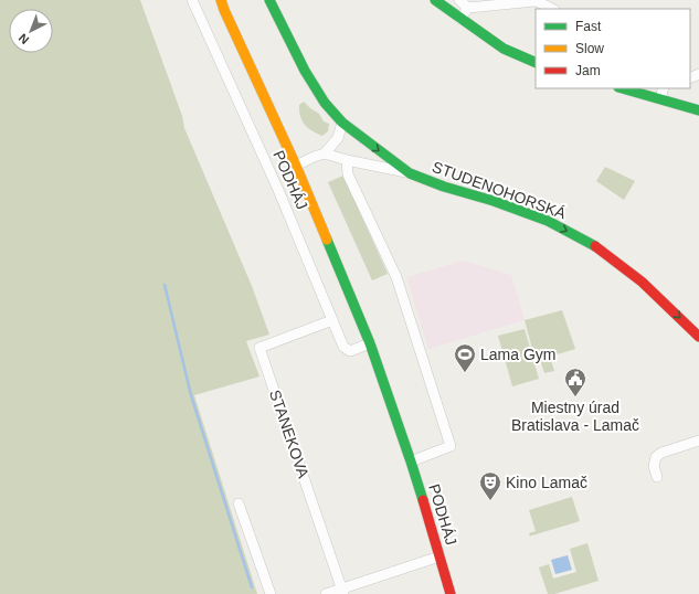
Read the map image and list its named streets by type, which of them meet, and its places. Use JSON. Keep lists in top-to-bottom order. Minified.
{"streets":{"street":["PODHÁJ","STUDENOHORSKÁ","STANEKOVA"]},"crossings":[["PODHÁJ","STANEKOVA"]],"one_way":["STUDENOHORSKÁ"],"places":{"sports":["Lama Gym"],"public building":["Miestny úrad Bratislava - Lamač"],"theatre":["Kino Lamač"]},"legend":["Fast","Slow","Jam"],"north":"bottom left"}
